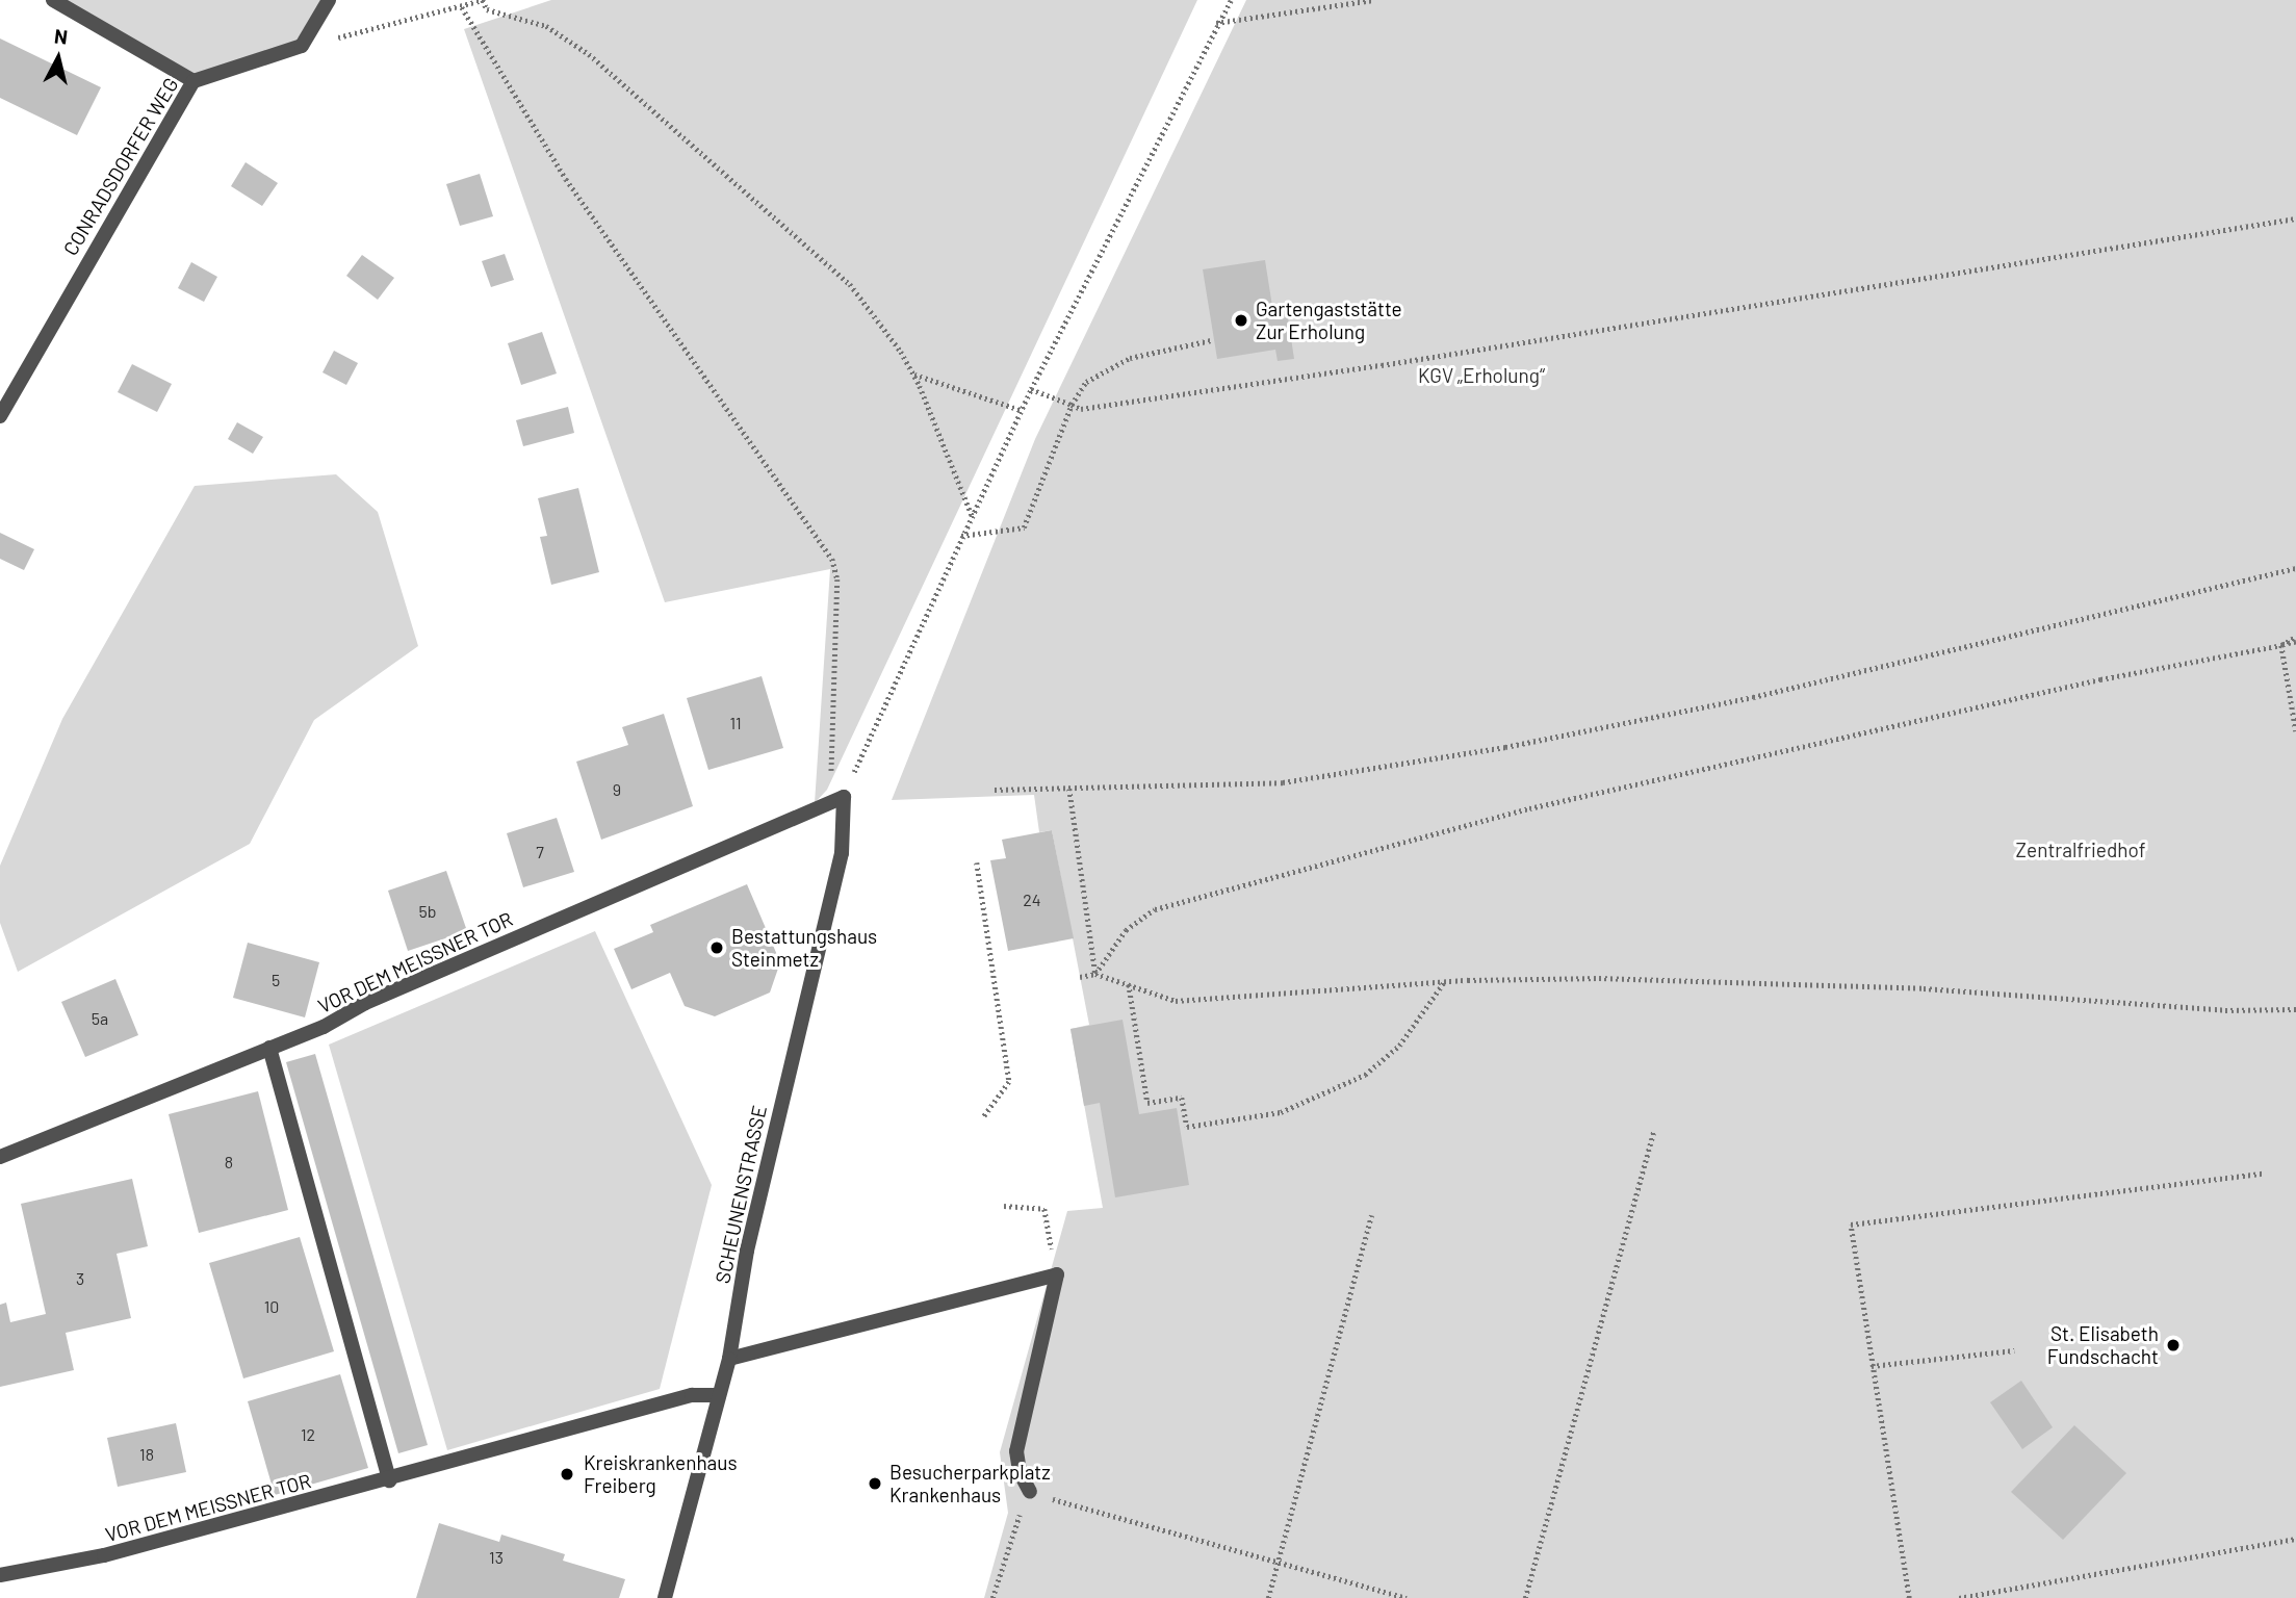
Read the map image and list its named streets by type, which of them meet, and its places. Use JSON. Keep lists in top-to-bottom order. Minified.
{"streets":{"street":["CONRADSDORFER WEG","VOR DEM MEISSNER TOR","SCHEUNENSTRASSE"]},"crossings":[["VOR DEM MEISSNER TOR","SCHEUNENSTRASSE"]],"parks":["KGV „Erholung“","Zentralfriedhof"],"places":["Gartengaststätte Zur Erholung","Bestattungshaus Steinmetz","St. Elisabeth Fundschacht","Kreiskrankenhaus Freiberg","Besucherparkplatz Krankenhaus"],"house_numbers":["11","9","7","24","5b","5","5a","8","3","10","12","18","13"],"north":"top"}
